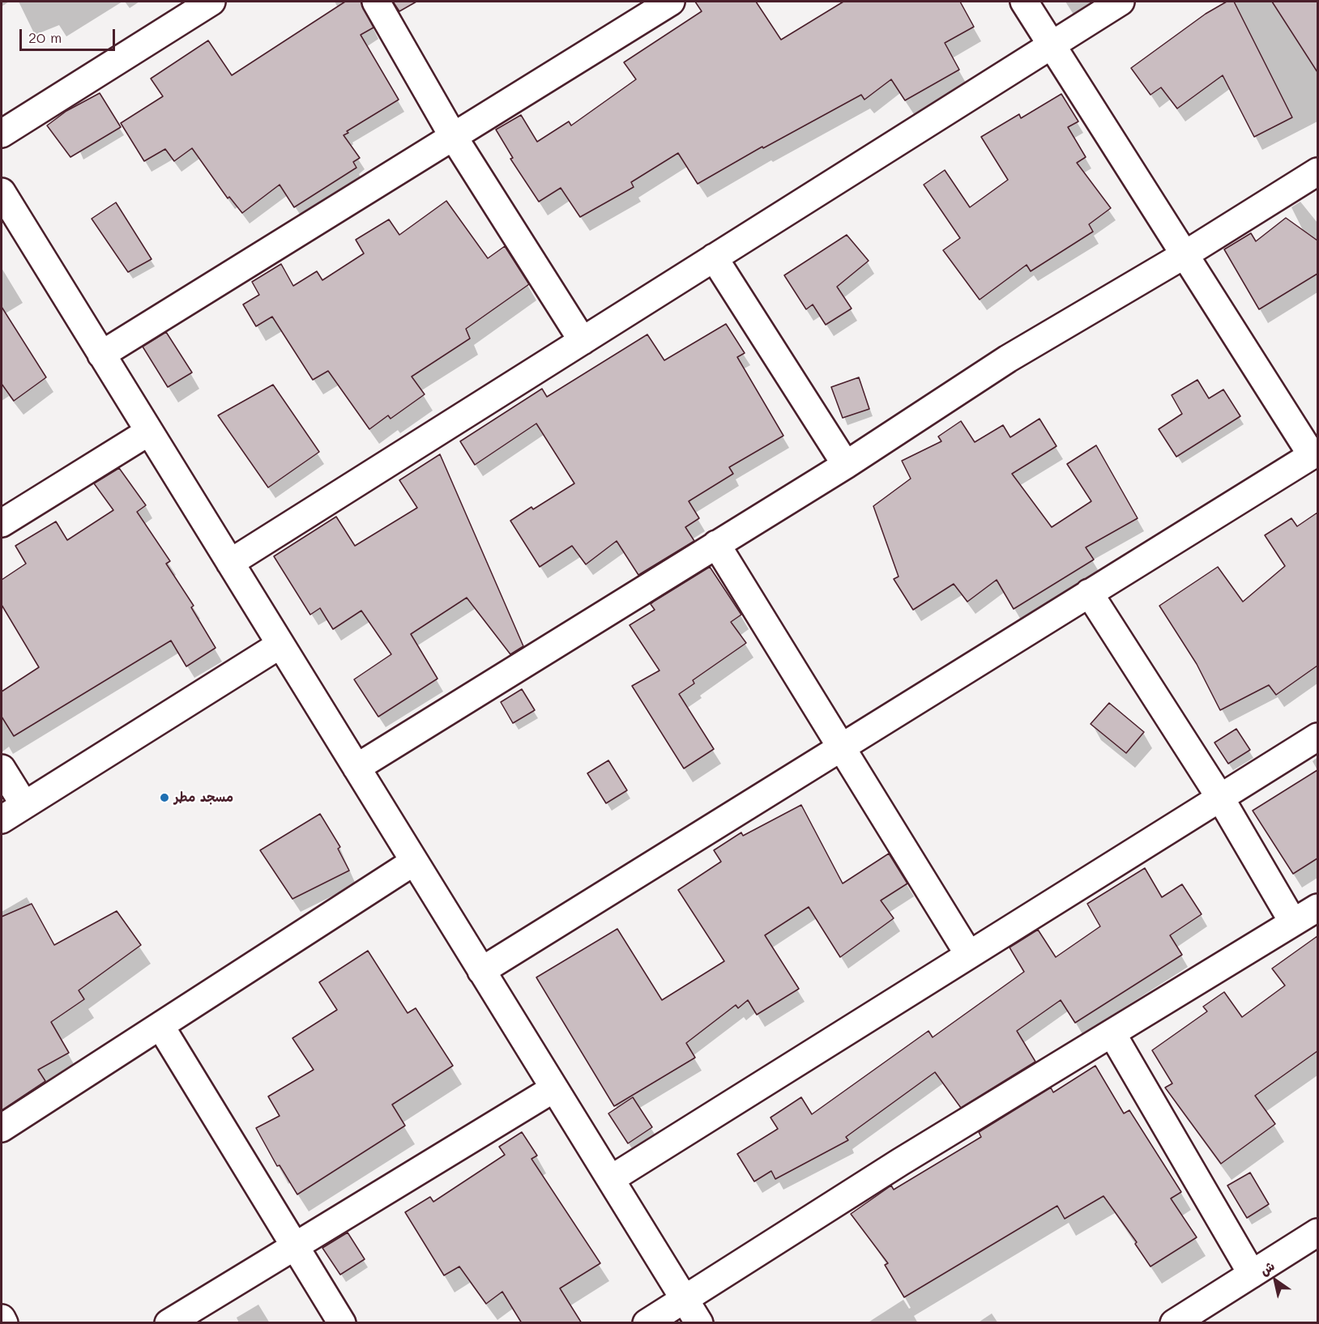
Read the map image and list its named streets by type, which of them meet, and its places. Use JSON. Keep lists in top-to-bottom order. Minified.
{"places":["مسجد مطر"],"scale_bar":"20 m","north":"top left"}
